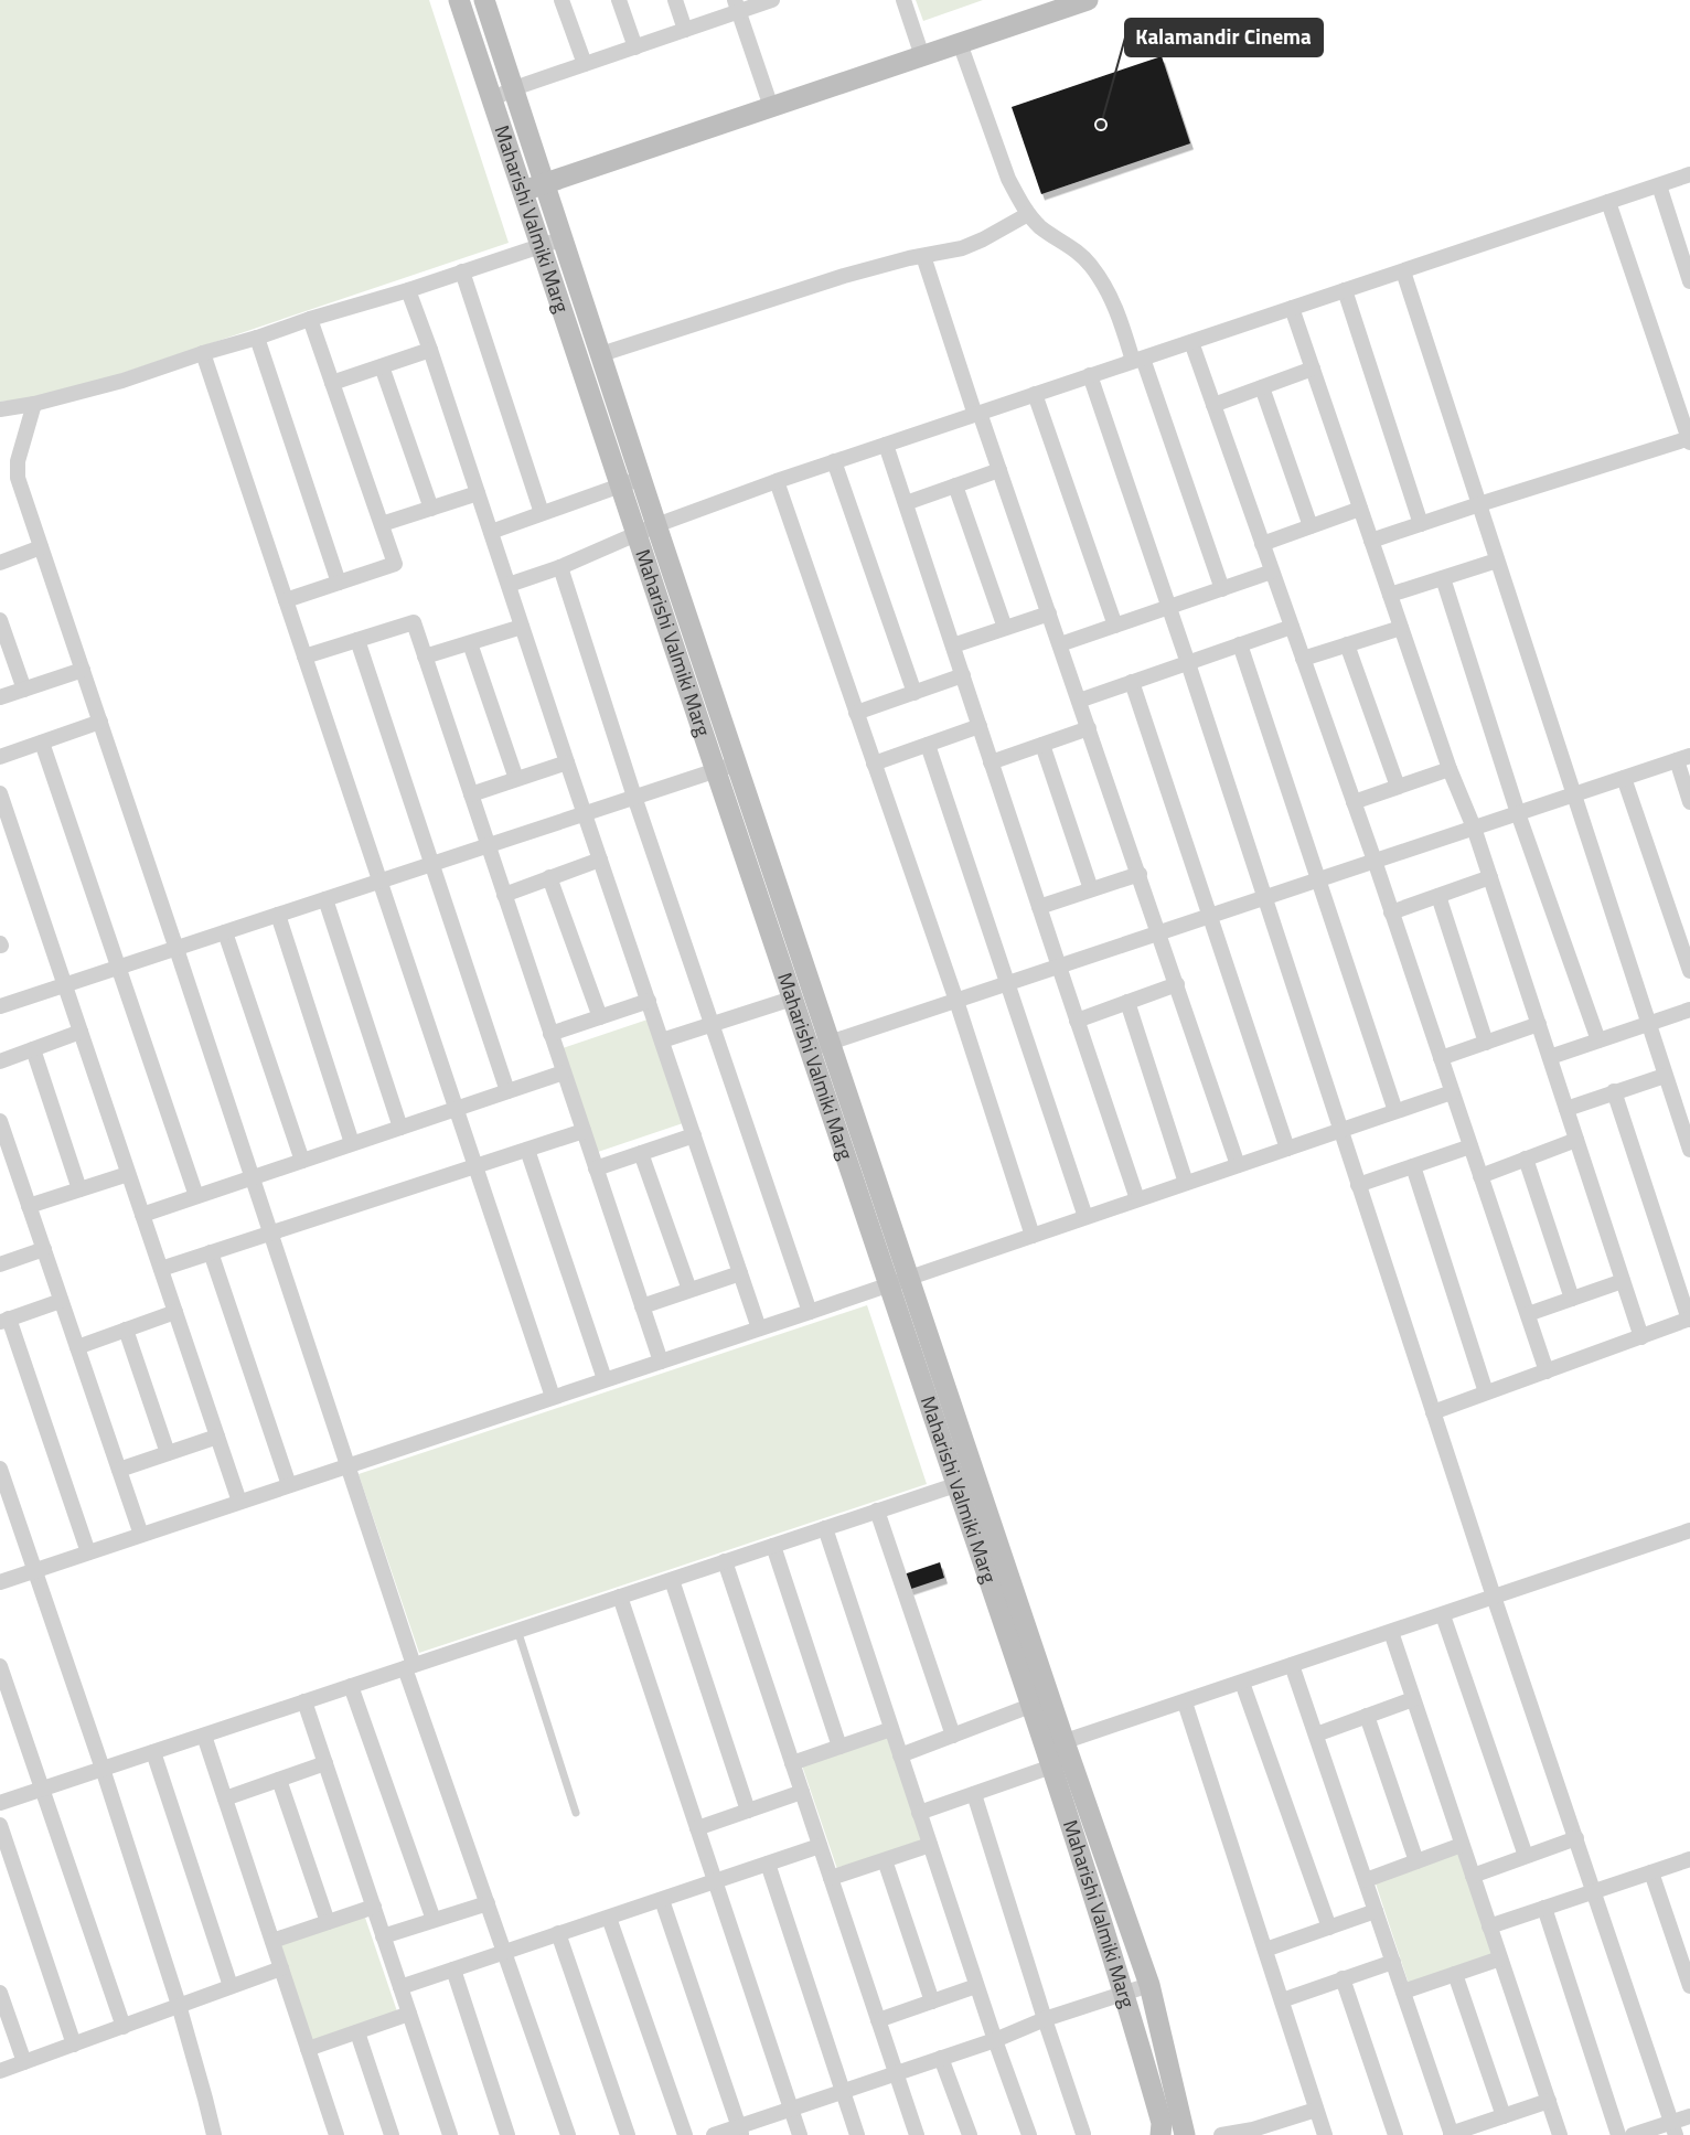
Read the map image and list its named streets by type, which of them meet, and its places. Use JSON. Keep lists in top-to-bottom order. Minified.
{"streets":{"street":["Maharishi Valmiki Marg"]},"places":["Kalamandir Cinema"]}
